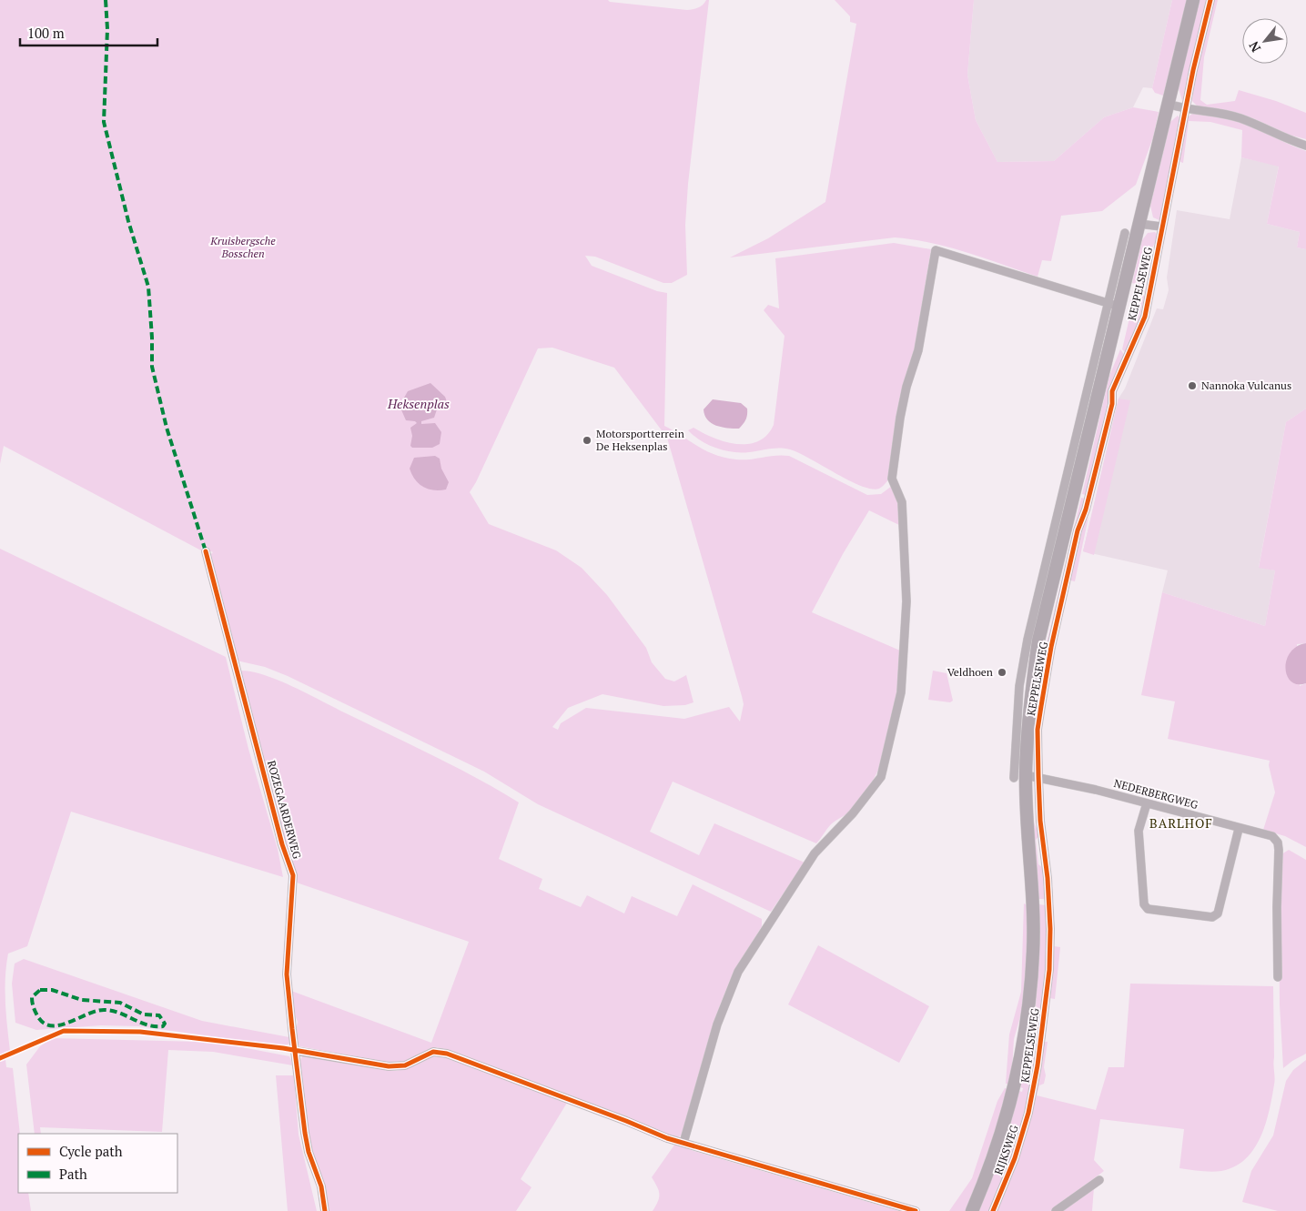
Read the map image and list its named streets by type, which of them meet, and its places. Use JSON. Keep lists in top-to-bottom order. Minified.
{"streets":{"main road":["KEPPELSEWEG","RIJKSWEG"],"street":["NEDERBERGWEG","ROZEGAARDERWEG"]},"crossings":[["KEPPELSEWEG","NEDERBERGWEG"],["KEPPELSEWEG","RIJKSWEG"]],"districts":["BARLHOF"],"water":["Heksenplas"],"parks":["Kruisbergsche Bosschen"],"places":["Nannoka Vulcanus","Motorsportterrein De Heksenplas","Veldhoen"],"legend":["Cycle path","Path"],"scale_bar":"100 m","north":"bottom left"}
